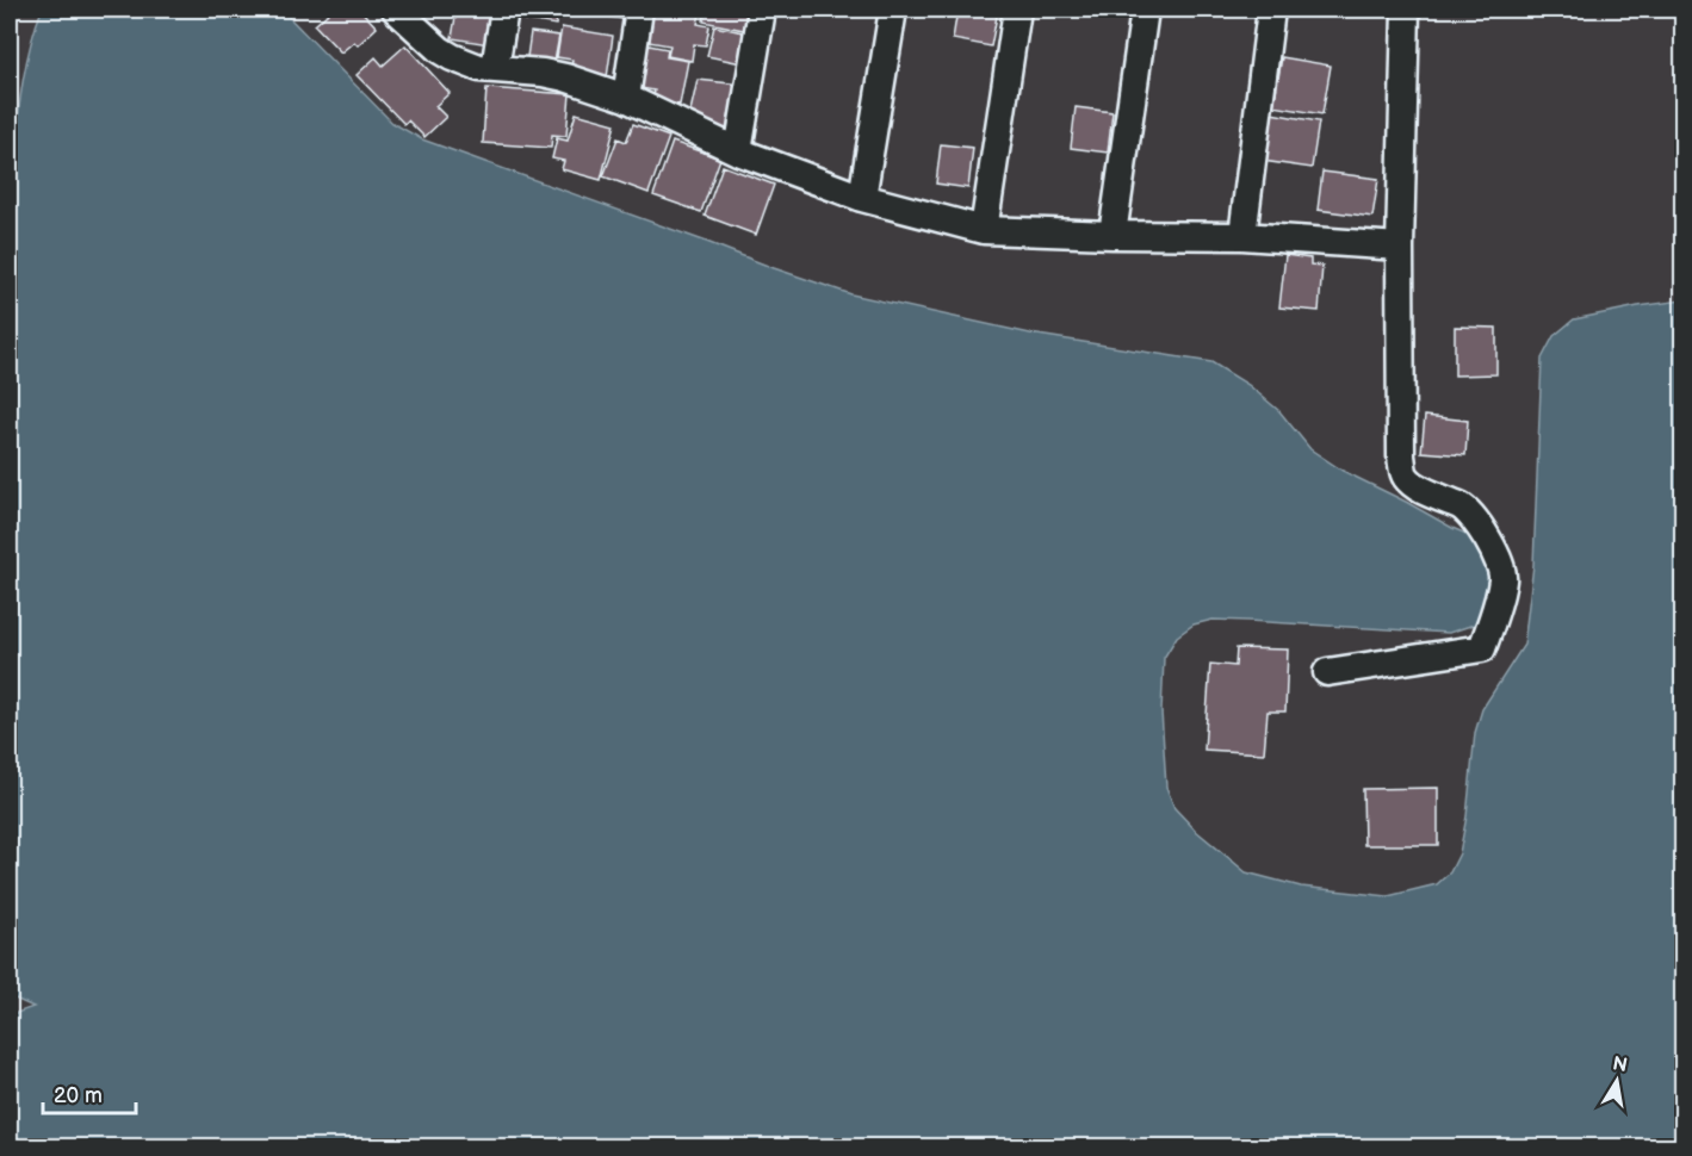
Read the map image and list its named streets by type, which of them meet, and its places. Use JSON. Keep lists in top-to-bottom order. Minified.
{"scale_bar":"20 m","north":"top"}
